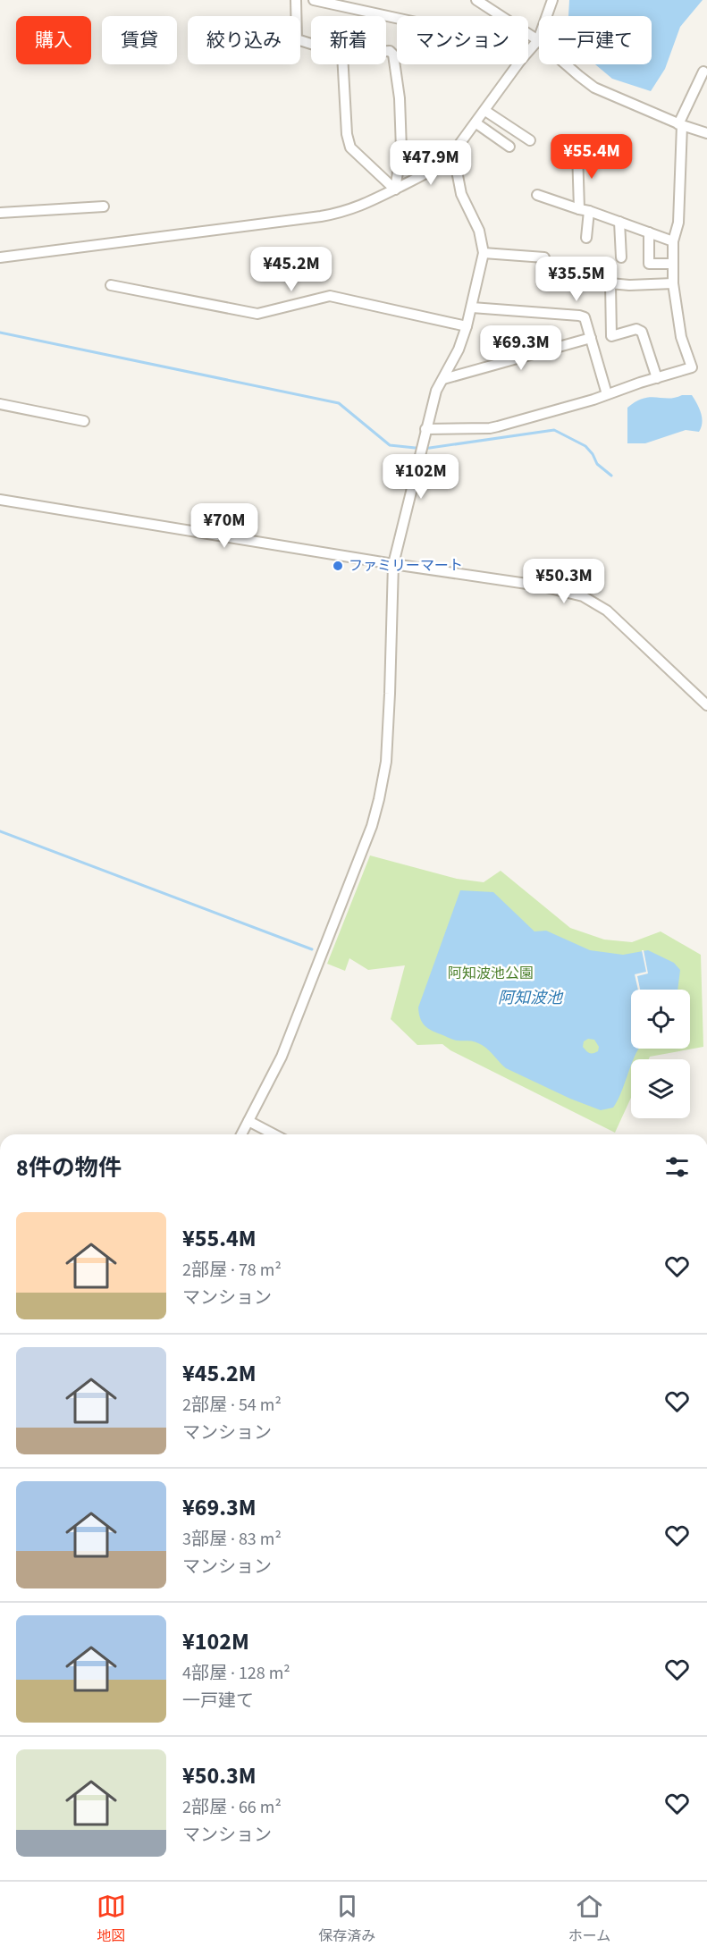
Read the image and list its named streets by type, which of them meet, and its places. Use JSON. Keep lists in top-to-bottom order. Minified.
{"water":["阿知波池"],"parks":["阿知波池公園"],"places":["ファミリーマート"],"page":{"chip":["購入","賃貸","絞り込み","新着","マンション","一戸建て"],"price":["¥55.4M","¥47.9M","¥45.2M","¥35.5M","¥69.3M","¥102M","¥70M","¥50.3M"],"heading":"8件の物件","list":[{"name":"¥55.4M","note":"2部屋 · 78 m² · マンション"},{"name":"¥45.2M","note":"2部屋 · 54 m² · マンション"},{"name":"¥69.3M","note":"3部屋 · 83 m² · マンション"},{"name":"¥102M","note":"4部屋 · 128 m² · 一戸建て"},{"name":"¥50.3M","note":"2部屋 · 66 m² · マンション"}],"tabs":["地図","保存済み","ホーム"]}}
